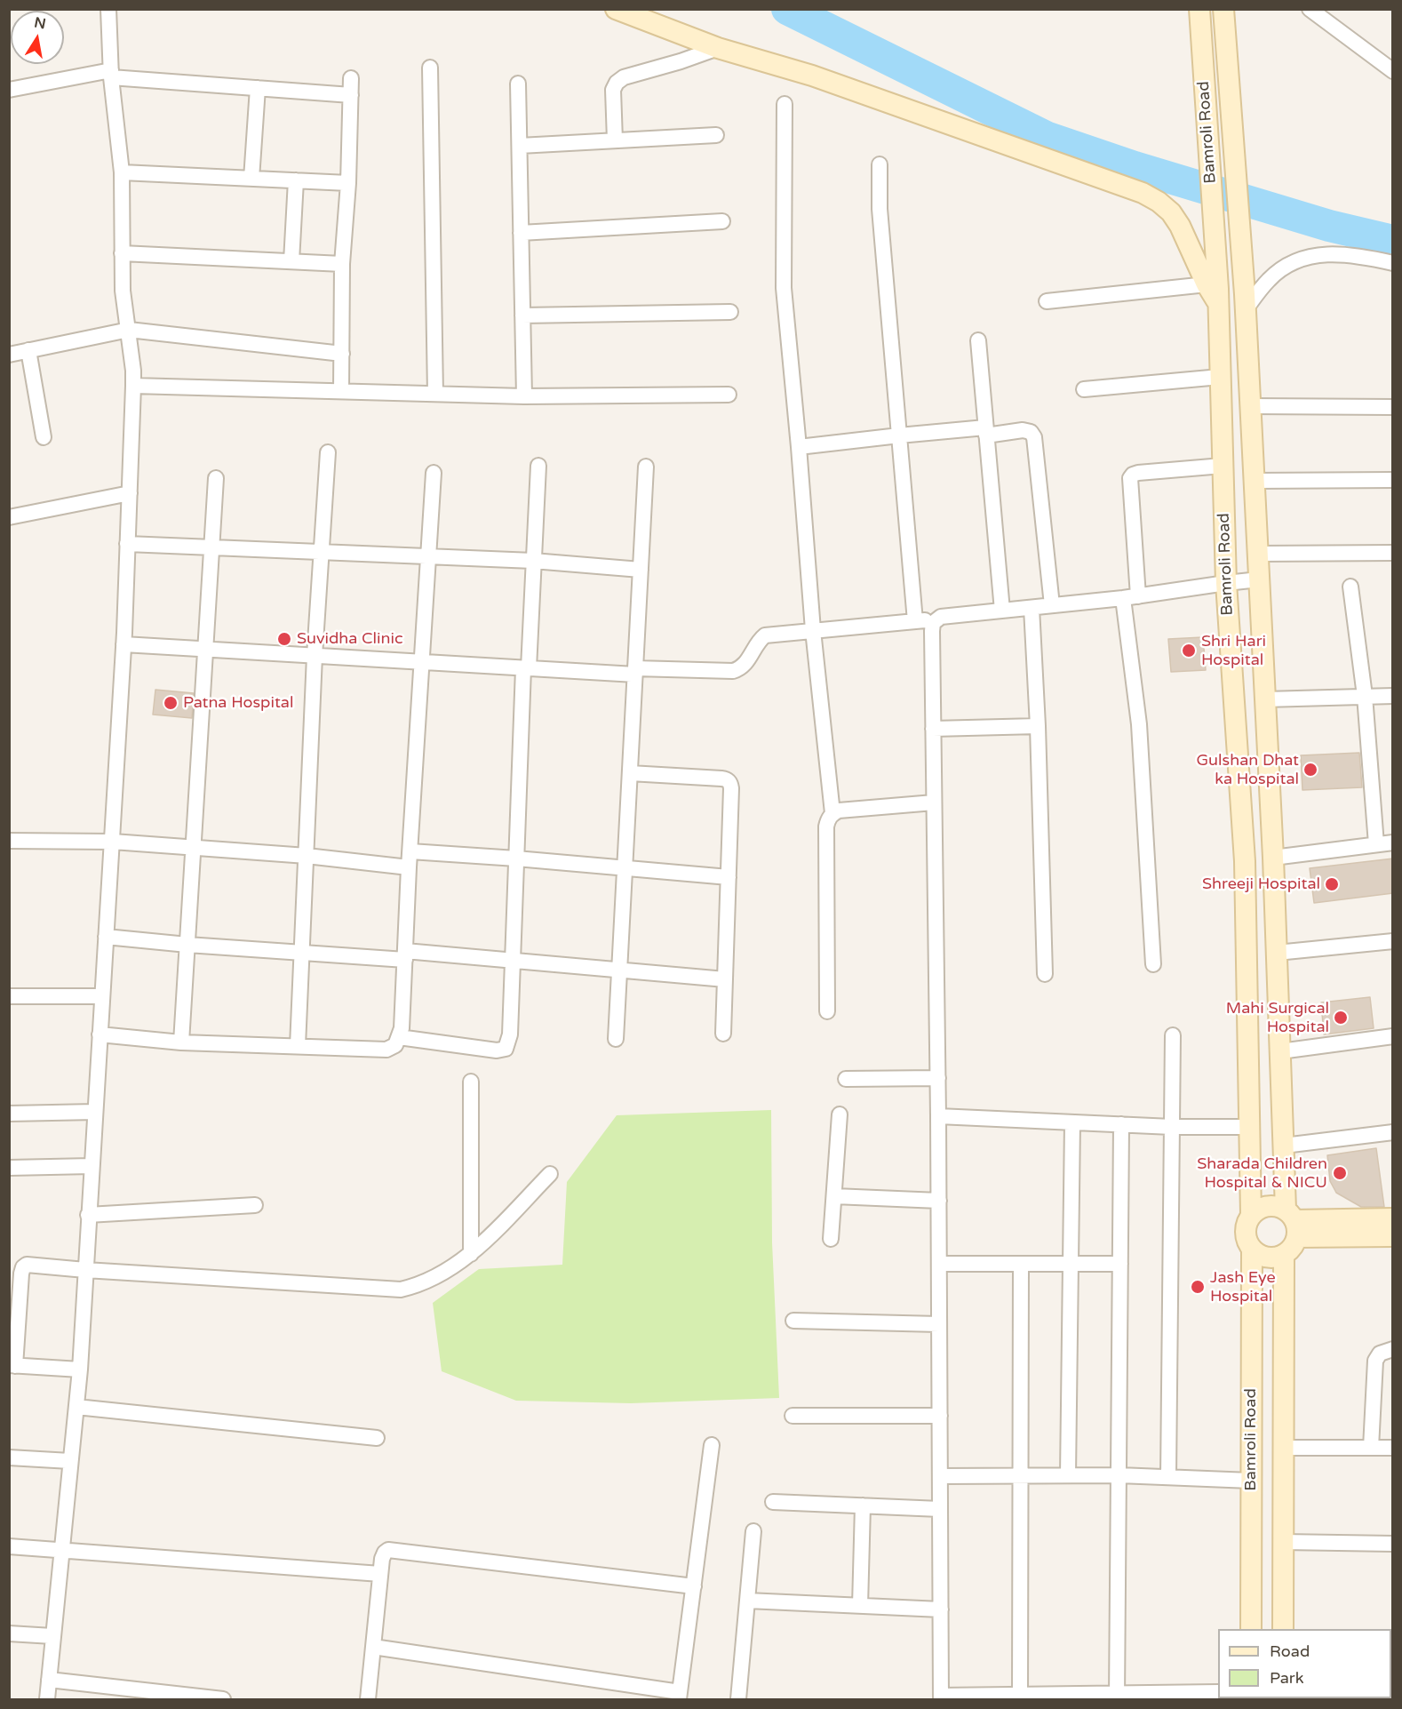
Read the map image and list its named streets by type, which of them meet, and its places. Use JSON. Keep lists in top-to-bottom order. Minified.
{"streets":{"street":["Bamroli Road"]},"places":["Suvidha Clinic","Shri Hari Hospital","Patna Hospital","Gulshan Dhat ka Hospital","Shreeji Hospital","Mahi Surgical Hospital","Sharada Children Hospital & NICU","Jash Eye Hospital"],"legend":["Road","Park"],"north":"top"}
